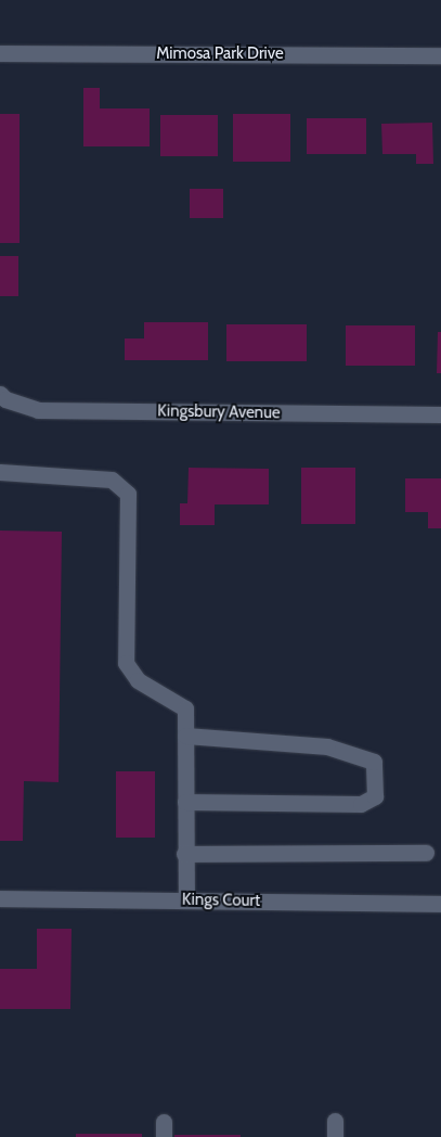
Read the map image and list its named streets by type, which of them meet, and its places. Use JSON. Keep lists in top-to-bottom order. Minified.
{"streets":{"street":["Mimosa Park Drive","Kingsbury Avenue","Kings Court"]}}
